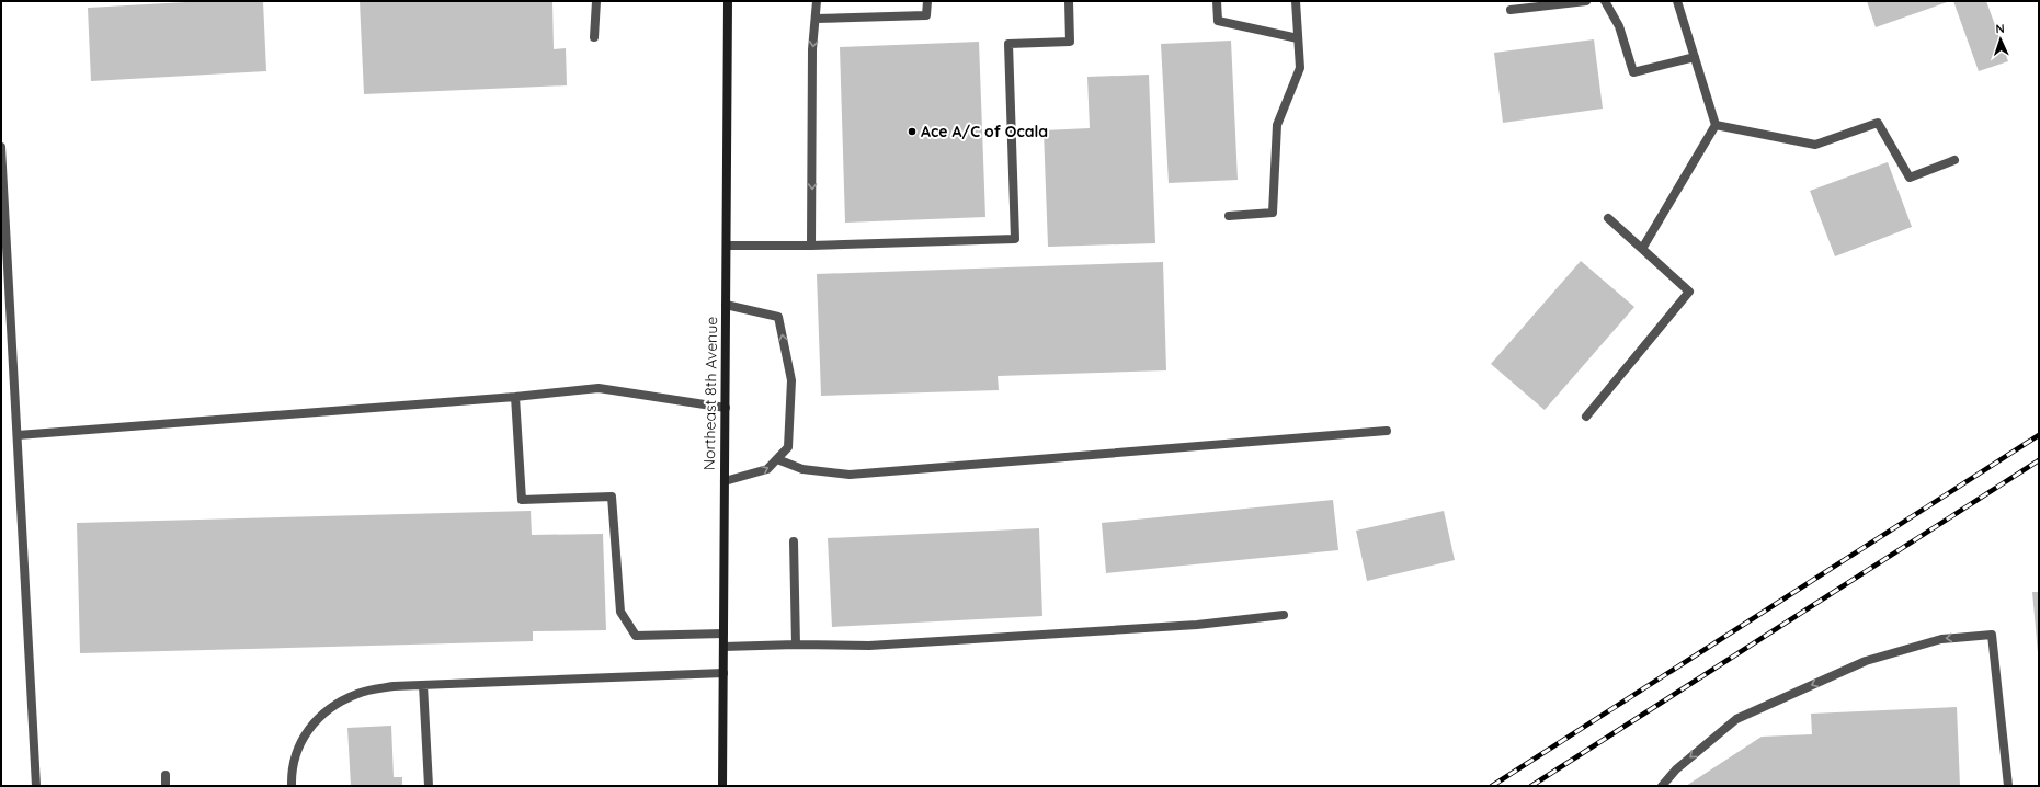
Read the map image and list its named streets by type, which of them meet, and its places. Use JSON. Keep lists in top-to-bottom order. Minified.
{"streets":{"main road":["Northeast 8th Avenue"]},"places":["Ace A/C of Ocala"],"north":"top"}
